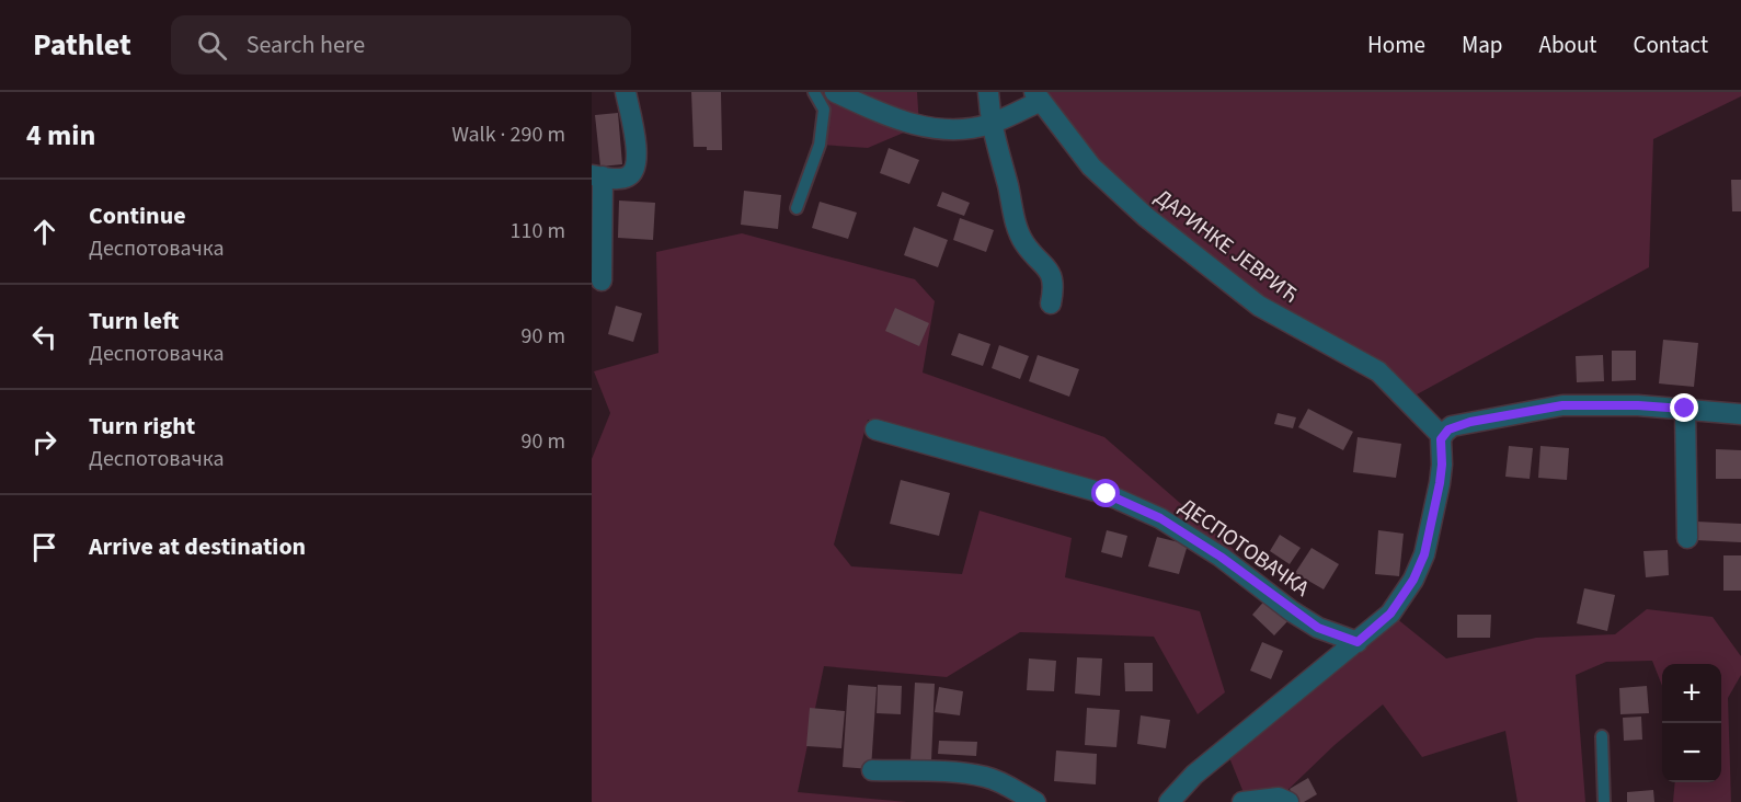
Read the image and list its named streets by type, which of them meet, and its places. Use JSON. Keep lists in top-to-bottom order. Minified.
{"streets":{"street":["ДАРИНКЕ ЈЕВРИЋ","ДЕСПОТОВАЧКА"]},"page":{"header":"Pathlet","search":"Search here","nav":["Home","Map","About","Contact"],"heading":["4 min","Walk · 290 m"],"list":[["Continue","Деспотовачка","110 m"],["Turn left","Деспотовачка","90 m"],["Turn right","Деспотовачка","90 m"],"Arrive at destination"],"map_buttons":["+","−"]}}
